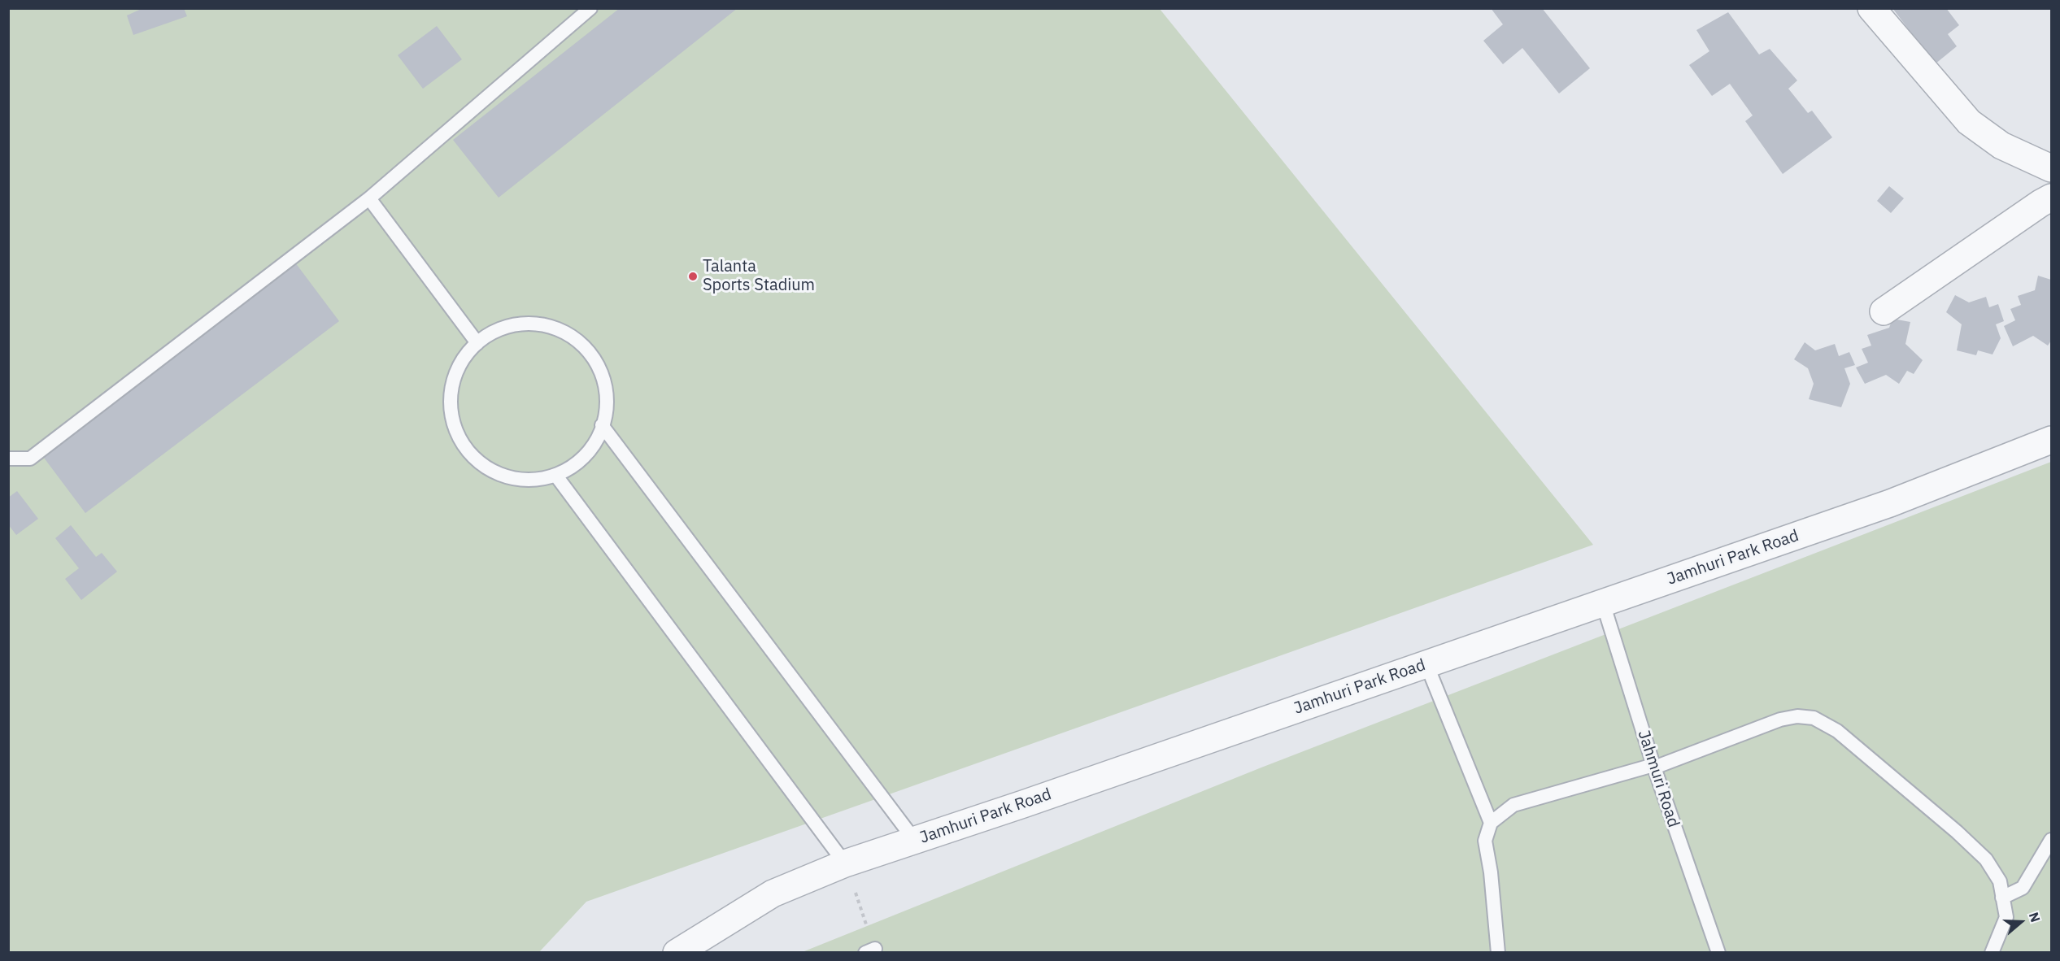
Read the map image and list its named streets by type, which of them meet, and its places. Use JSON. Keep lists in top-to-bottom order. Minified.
{"streets":{"street":["Jamhuri Park Road"],"lane":["Jahmuri Road"]},"crossings":[["Jamhuri Park Road","Jahmuri Road"]],"places":["Talanta Sports Stadium"],"north":"right"}
